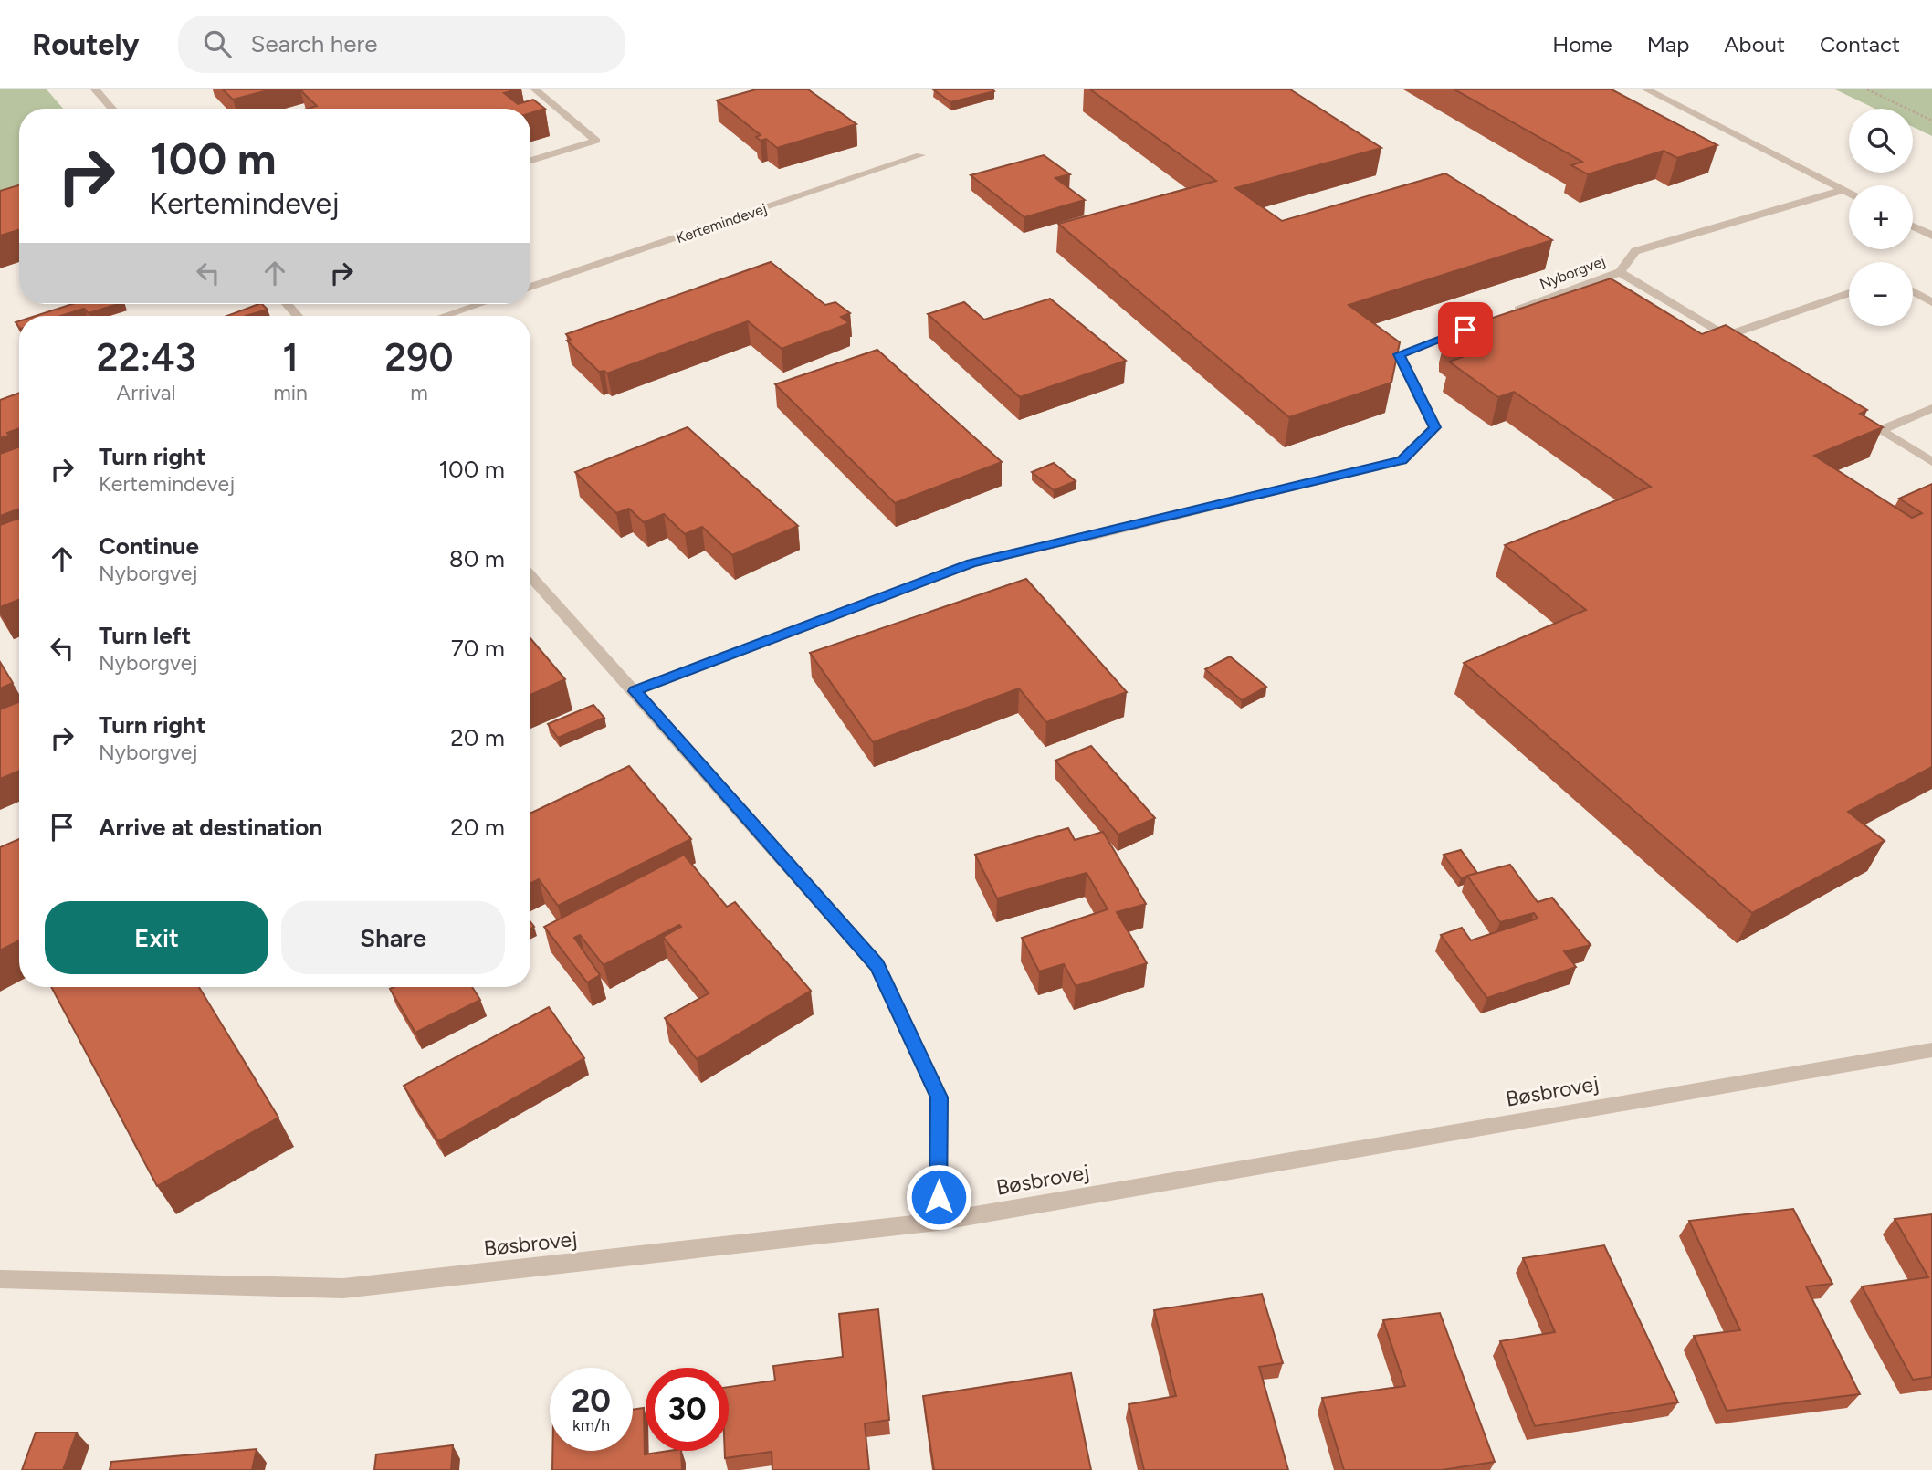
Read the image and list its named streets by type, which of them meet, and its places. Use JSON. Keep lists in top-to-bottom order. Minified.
{"streets":{"street":["Kertemindevej","Nyborgvej","Bøsbrovej"]},"page":{"header":"Routely","search":"Search here","nav":["Home","Map","About","Contact"],"map_buttons":["+","−"],"turn":["100 m","Kertemindevej"],"eta":["22:43","Arrival","1","min","290","m"],"list":[{"name":"Turn right","note":"Kertemindevej","value":"100 m"},{"name":"Continue","note":"Nyborgvej","value":"80 m"},{"name":"Turn left","note":"Nyborgvej","value":"70 m"},{"name":"Turn right","note":"Nyborgvej","value":"20 m"},{"name":"Arrive at destination","value":"20 m"}],"buttons":["Exit","Share"],"speed":"20 km/h","limit":"30"}}
